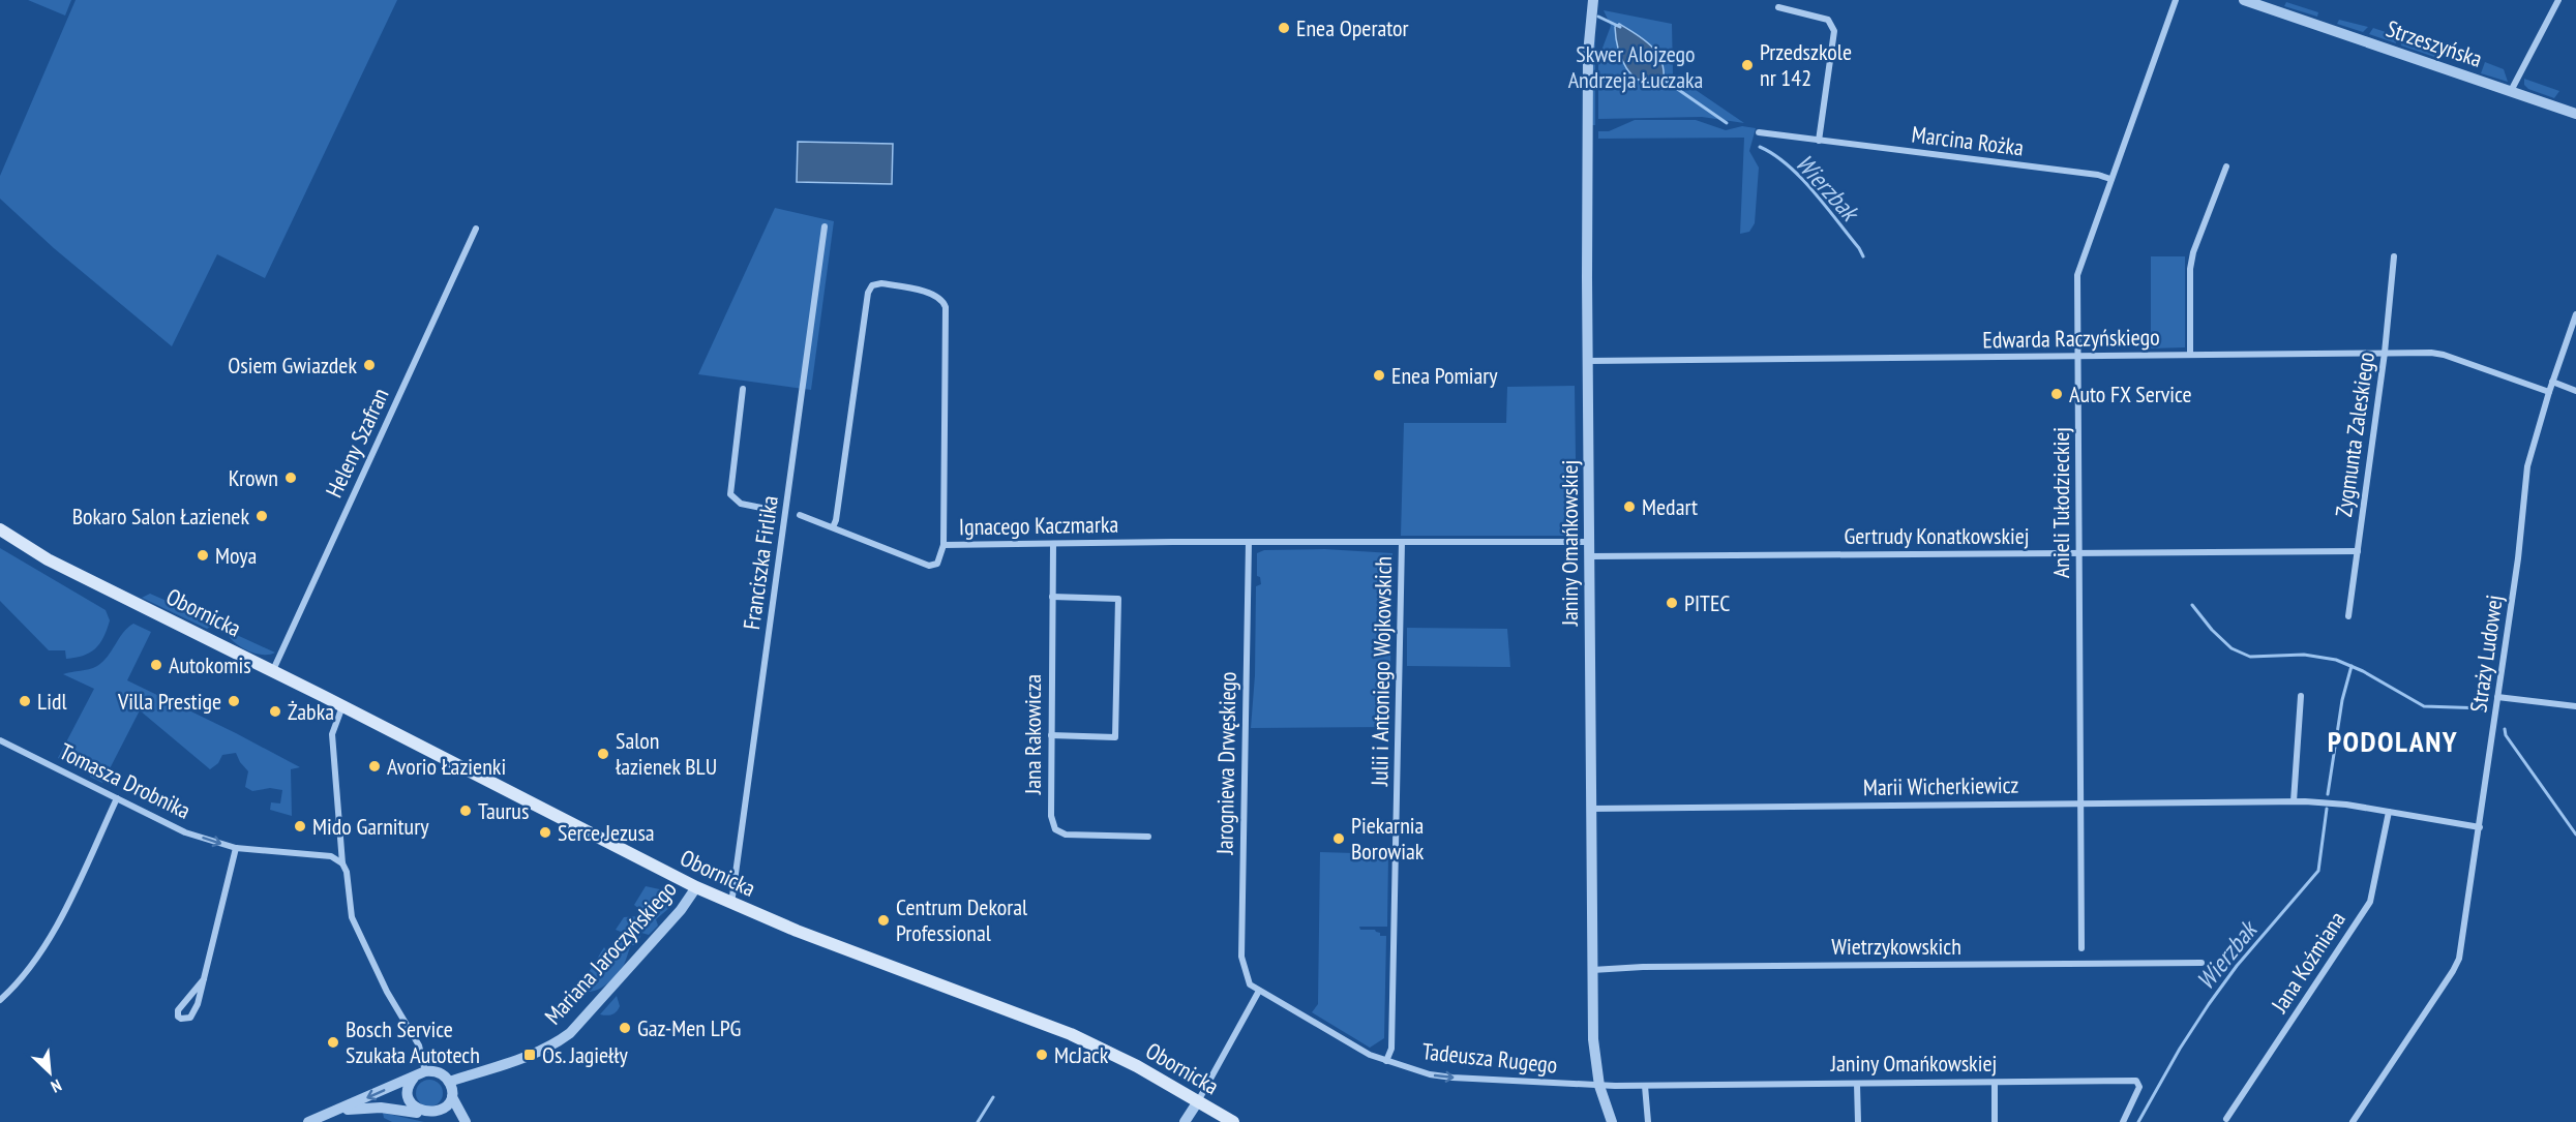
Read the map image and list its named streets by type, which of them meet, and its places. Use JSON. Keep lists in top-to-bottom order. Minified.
{"streets":{"main road":["Obornicka"],"street":["Strzeszyńska","Marcina Rożka","Edwarda Raczyńskiego","Zygmunta Zaleskiego","Heleny Szafran","Anieli Tułodzieckiej","Ignacego Kaczmarka","Gertrudy Konatkowskiej","Janiny Omańkowskiej","Franciszka Firlika","Straży Ludowej","Julii i Antoniego Wojkowskich","Jana Rakowicza","Jarogniewa Drwęskiego","Tomasza Drobnika","Marii Wicherkiewicz","Wietrzykowskich","Mariana Jaroczyńskiego","Jana Koźmiana","Tadeusza Rugego"]},"crossings":[["Marcina Rożka","Anieli Tułodzieckiej"],["Edwarda Raczyńskiego","Zygmunta Zaleskiego"],["Edwarda Raczyńskiego","Anieli Tułodzieckiej"],["Edwarda Raczyńskiego","Janiny Omańkowskiej"],["Edwarda Raczyńskiego","Straży Ludowej"],["Zygmunta Zaleskiego","Gertrudy Konatkowskiej"],["Heleny Szafran","Obornicka"],["Anieli Tułodzieckiej","Gertrudy Konatkowskiej"],["Anieli Tułodzieckiej","Marii Wicherkiewicz"],["Ignacego Kaczmarka","Janiny Omańkowskiej"],["Ignacego Kaczmarka","Franciszka Firlika"],["Ignacego Kaczmarka","Julii i Antoniego Wojkowskich"],["Ignacego Kaczmarka","Jana Rakowicza"],["Ignacego Kaczmarka","Jarogniewa Drwęskiego"],["Gertrudy Konatkowskiej","Janiny Omańkowskiej"],["Janiny Omańkowskiej","Marii Wicherkiewicz"],["Janiny Omańkowskiej","Wietrzykowskich"],["Janiny Omańkowskiej","Tadeusza Rugego"],["Franciszka Firlika","Obornicka"],["Obornicka","Mariana Jaroczyńskiego"],["Straży Ludowej","Marii Wicherkiewicz"],["Julii i Antoniego Wojkowskich","Tadeusza Rugego"],["Jarogniewa Drwęskiego","Tadeusza Rugego"],["Marii Wicherkiewicz","Jana Koźmiana"]],"one_way":["Tadeusza Rugego"],"districts":["PODOLANY"],"water":["Wierzbak"],"parks":["Skwer Alojzego Andrzeja Łuczaka"],"places":{"other":["Enea Operator","Przedszkole nr 142","Osiem Gwiazdek","Enea Pomiary","Auto FX Service","Krown","Medart","Bokaro Salon Łazienek","Moya","PITEC","Autokomis","Lidl","Villa Prestige","Żabka","Salon łazienek BLU","Avorio Łazienki","Taurus","Mido Garnitury","Serce Jezusa","Piekarnia Borowiak","Centrum Dekoral Professional","Gaz-Men LPG","Bosch Service Szukała Autotech","McJack"],"transit":["Os. Jagiełły"]},"north":"bottom right"}
